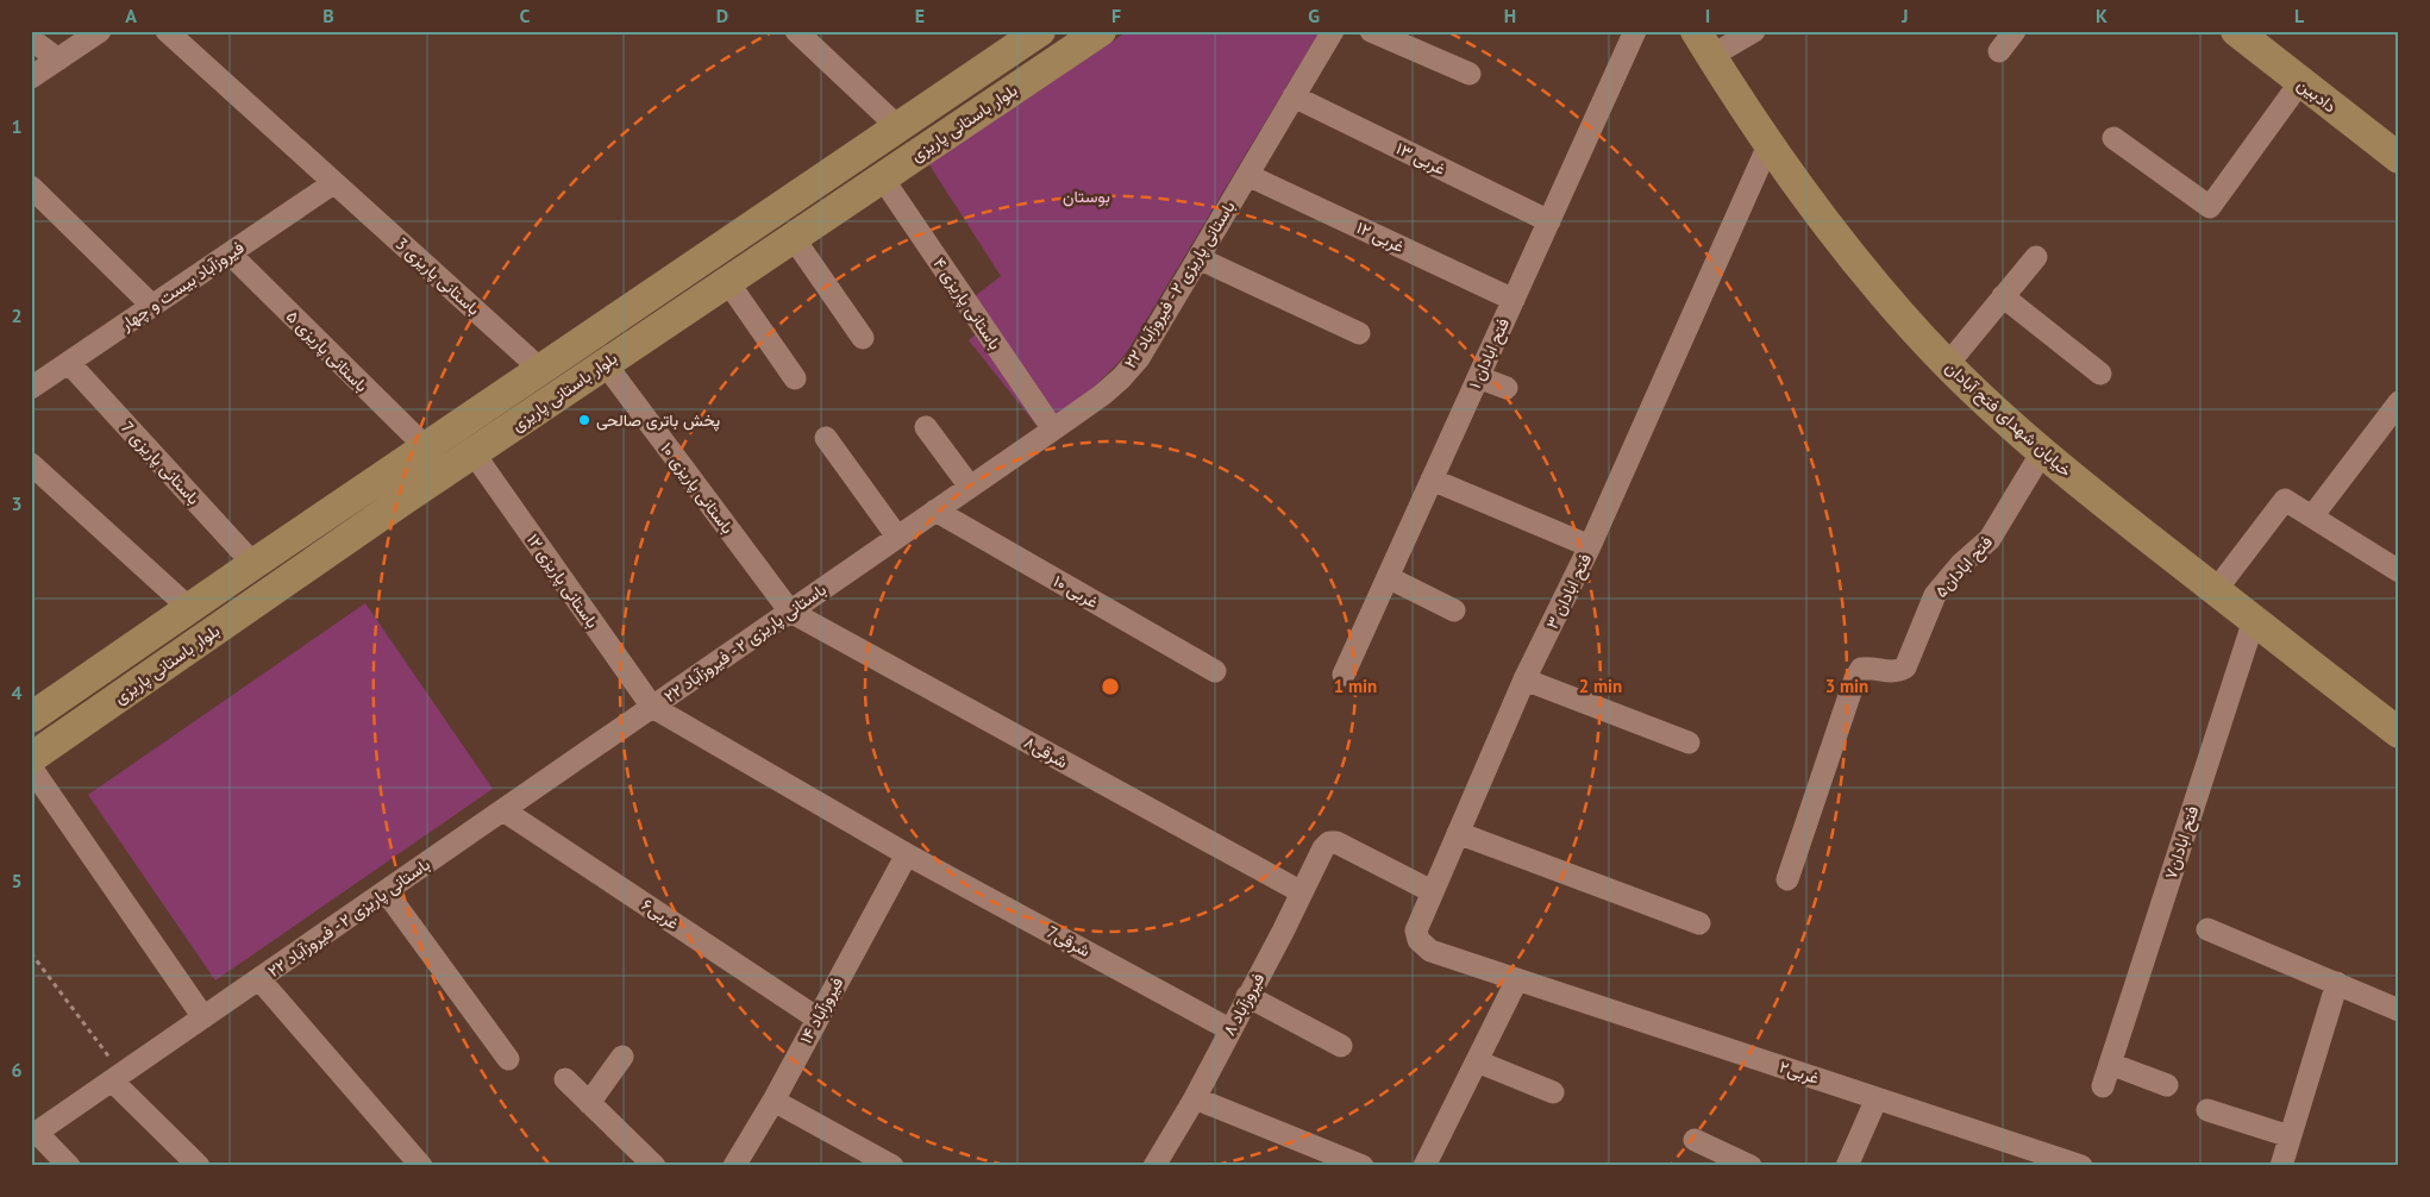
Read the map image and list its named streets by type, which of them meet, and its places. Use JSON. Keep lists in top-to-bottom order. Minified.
{"streets":{"main road":["دادبین","بلوار باستانی پاریزی","خیابان شهدای فتح آبادان"],"street":["غربی ۱۳","غربی ۱۲","باستانی پاریزی 3","باستانی پاریزی ۲ - فیروزآباد ۲۲","فیروزآباد بیست و چهار","باستانی پاریزی ۴","باستانی پاریزی ۵","فتح ابادان ۱","باستانی پاریزی 7","باستانی پاریزی ۱۰","فتح ابادان۵","باستانی پاریزی ۱۲","غربی ۱۰","فتح ابادان ۳","شرقی۸","فتح ابادان۷","غربی۶","شرقی7","فیروزآباد ۸","فیروزآباد ۱۴","غربی۲"]},"crossings":[["بلوار باستانی پاریزی","باستانی پاریزی 3"],["بلوار باستانی پاریزی","باستانی پاریزی ۴"],["بلوار باستانی پاریزی","باستانی پاریزی ۵"],["بلوار باستانی پاریزی","باستانی پاریزی 7"],["بلوار باستانی پاریزی","باستانی پاریزی ۱۰"],["بلوار باستانی پاریزی","باستانی پاریزی ۱۲"],["غربی ۱۳","باستانی پاریزی ۲ - فیروزآباد ۲۲"],["غربی ۱۳","فتح ابادان ۱"],["غربی ۱۲","باستانی پاریزی ۲ - فیروزآباد ۲۲"],["غربی ۱۲","فتح ابادان ۱"],["باستانی پاریزی 3","فیروزآباد بیست و چهار"],["باستانی پاریزی ۲ - فیروزآباد ۲۲","باستانی پاریزی ۴"],["باستانی پاریزی ۲ - فیروزآباد ۲۲","باستانی پاریزی ۱۰"],["باستانی پاریزی ۲ - فیروزآباد ۲۲","باستانی پاریزی ۱۲"],["باستانی پاریزی ۲ - فیروزآباد ۲۲","غربی ۱۰"],["باستانی پاریزی ۲ - فیروزآباد ۲۲","شرقی۸"],["باستانی پاریزی ۲ - فیروزآباد ۲۲","غربی۶"],["باستانی پاریزی ۲ - فیروزآباد ۲۲","شرقی7"],["فیروزآباد بیست و چهار","باستانی پاریزی ۵"],["فیروزآباد بیست و چهار","باستانی پاریزی 7"],["خیابان شهدای فتح آبادان","فتح ابادان۵"],["خیابان شهدای فتح آبادان","فتح ابادان ۳"],["خیابان شهدای فتح آبادان","فتح ابادان۷"],["باستانی پاریزی ۱۰","شرقی۸"],["باستانی پاریزی ۱۲","شرقی7"],["فتح ابادان ۳","فیروزآباد ۸"],["فتح ابادان ۳","غربی۲"],["شرقی۸","فیروزآباد ۸"],["غربی۶","فیروزآباد ۱۴"],["شرقی7","فیروزآباد ۸"],["شرقی7","فیروزآباد ۱۴"]],"parks":["بوستان"],"places":["پخش باتری صالحی"],"grid":{"columns":["A","B","C","D","E","F","G","H","I","J","K","L"],"rows":["1","2","3","4","5","6"]},"rings":["1 min","2 min","3 min"]}
